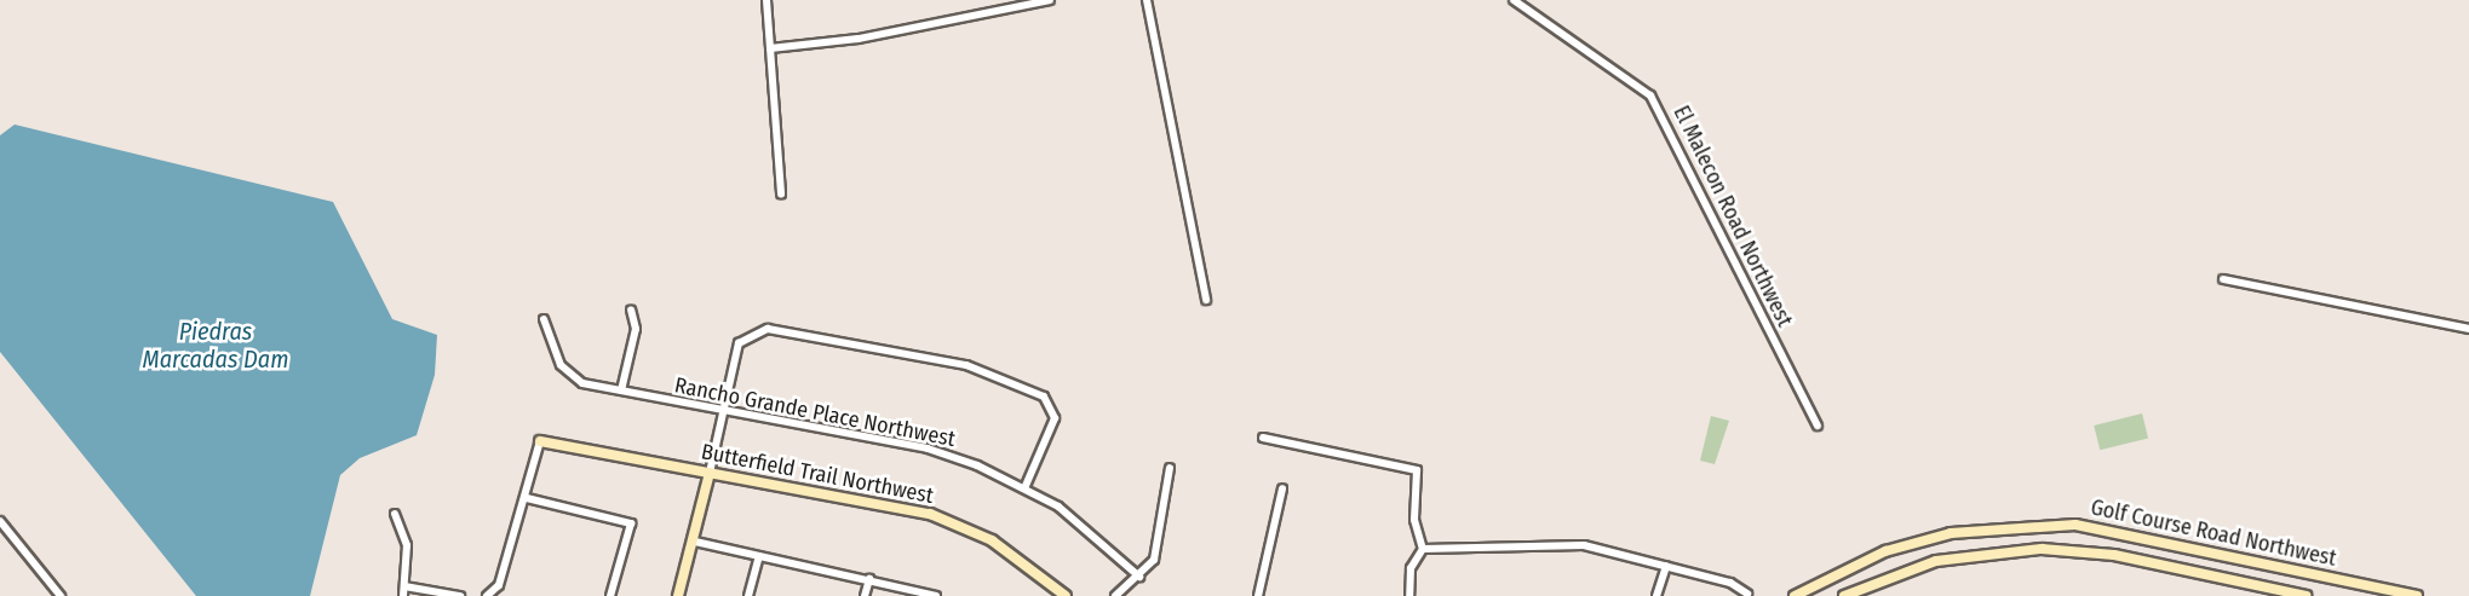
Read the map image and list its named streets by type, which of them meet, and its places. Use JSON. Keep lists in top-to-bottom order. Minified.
{"streets":{"main road":["Butterfield Trail Northwest","Golf Course Road Northwest"],"street":["El Malecon Road Northwest","Rancho Grande Place Northwest"]},"water":["Piedras Marcadas Dam"]}
